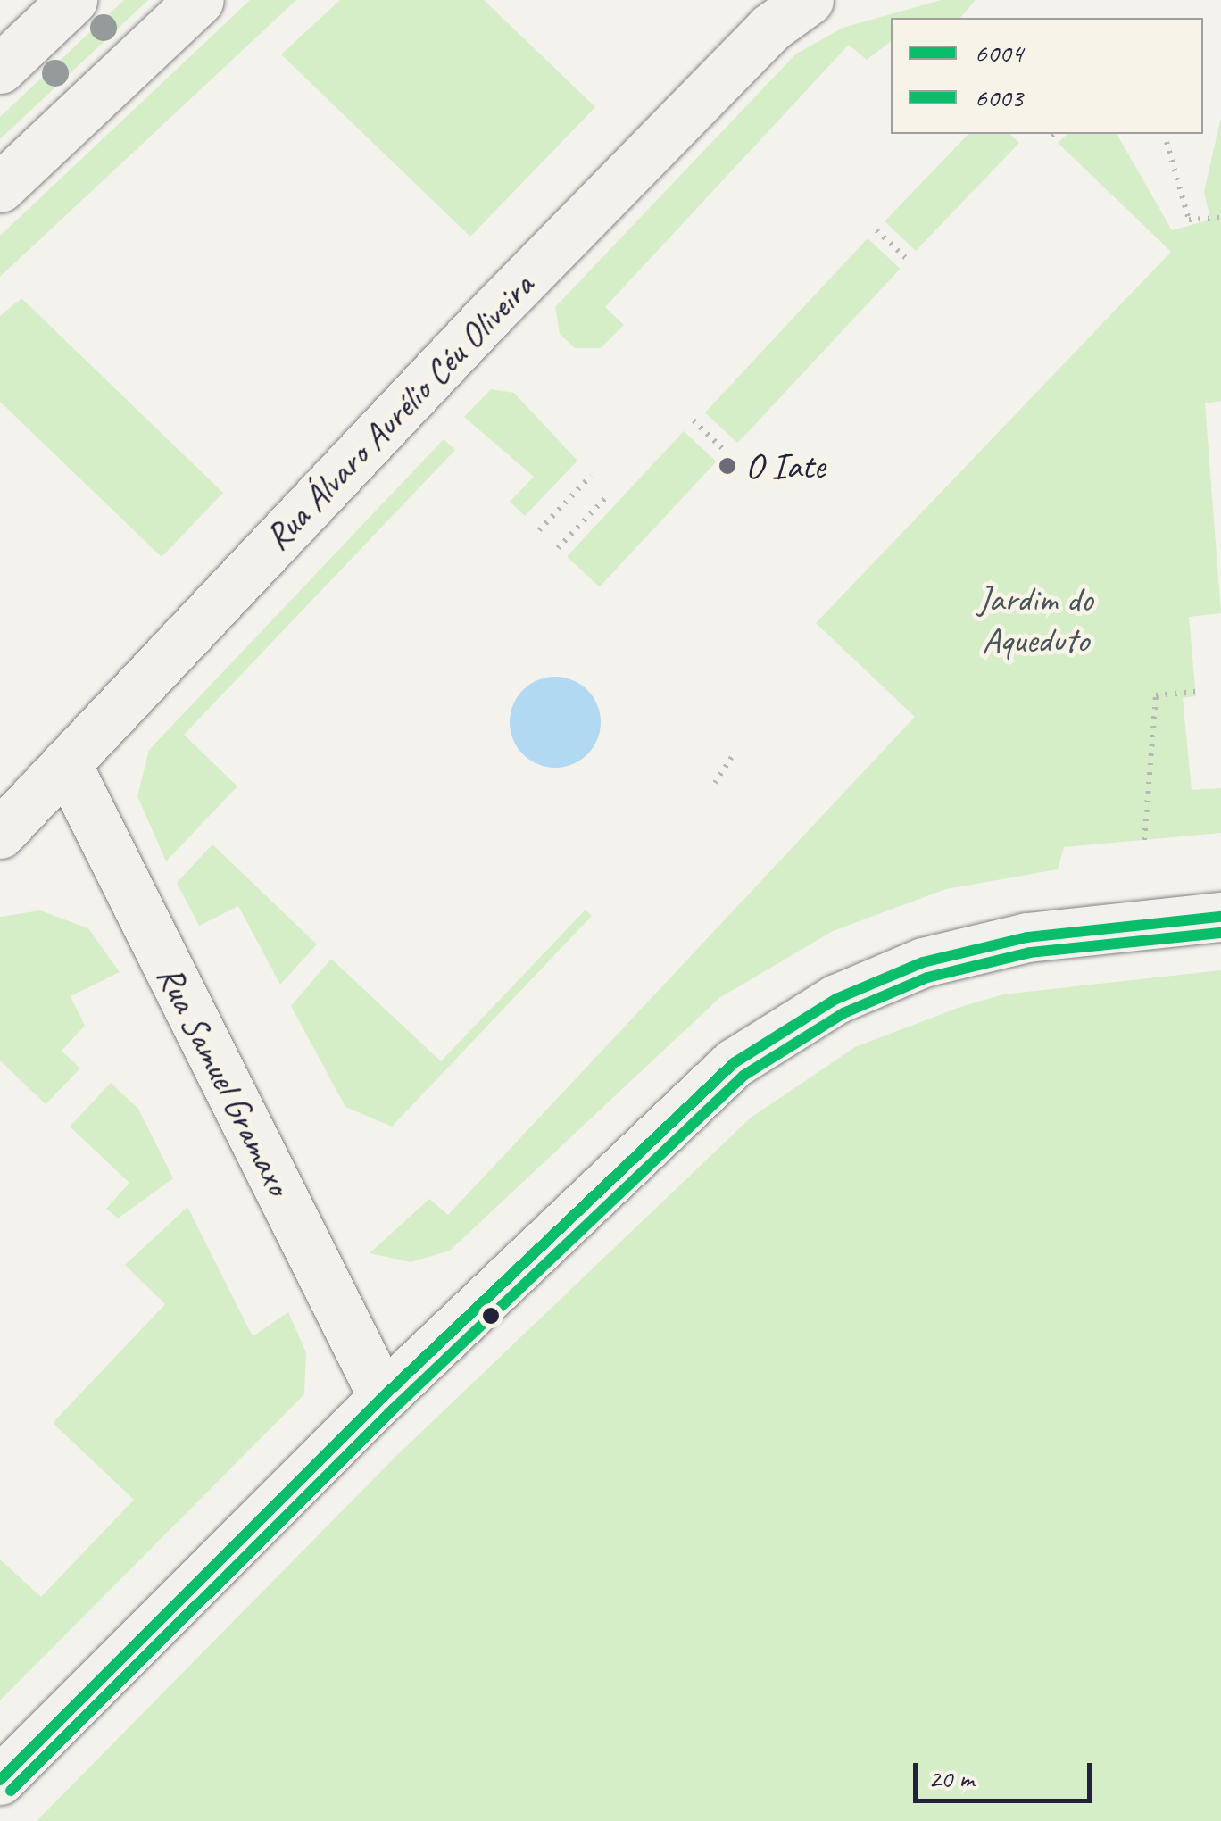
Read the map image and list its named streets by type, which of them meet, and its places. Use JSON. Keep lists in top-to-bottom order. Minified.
{"streets":{"street":["Rua Álvaro Aurélio Céu Oliveira","Rua Samuel Gramaxo"]},"crossings":[["Rua Álvaro Aurélio Céu Oliveira","Rua Samuel Gramaxo"]],"parks":["Jardim do Aqueduto"],"places":["O Iate"],"lines":["transit line 6004","transit line 6003"],"legend":["6004","6003"],"scale_bar":"20 m"}
